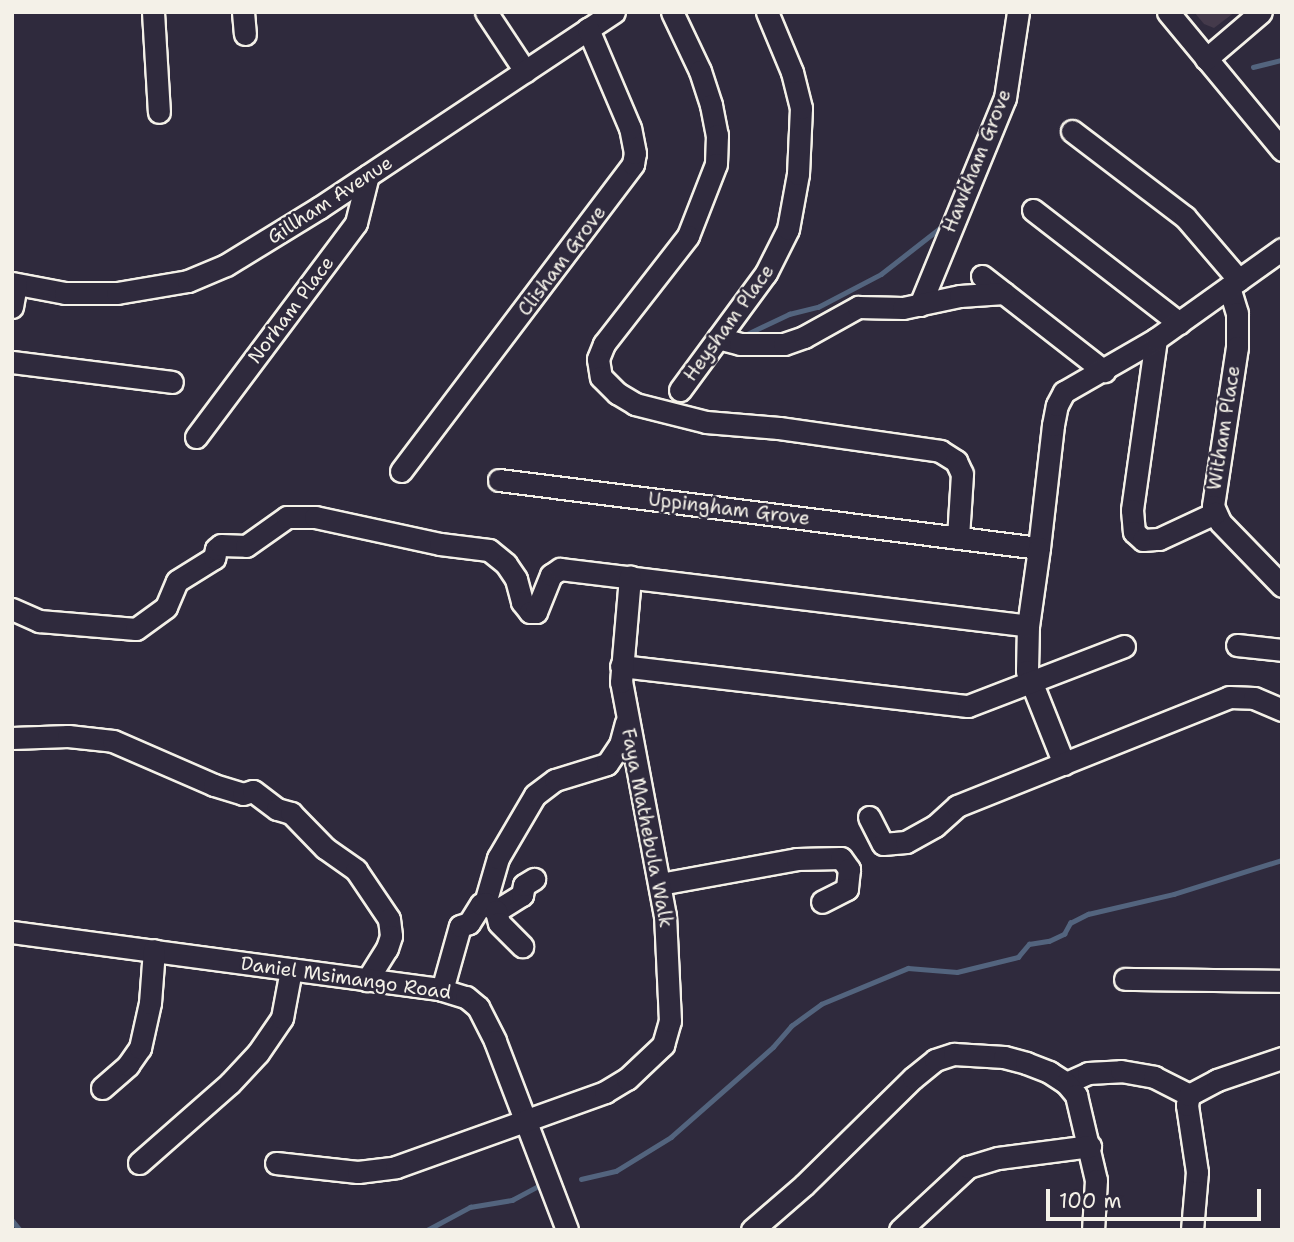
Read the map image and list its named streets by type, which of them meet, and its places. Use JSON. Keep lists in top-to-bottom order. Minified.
{"streets":{"street":["Hawkham Grove","Gillham Avenue","Clisham Grove","Norham Place","Heysham Place","Witham Place","Uppingham Grove","Faya Mathebula Walk","Daniel Msimango Road"]},"crossings":[["Gillham Avenue","Clisham Grove"],["Gillham Avenue","Norham Place"],["Faya Mathebula Walk","Daniel Msimango Road"]],"scale_bar":"100 m"}
